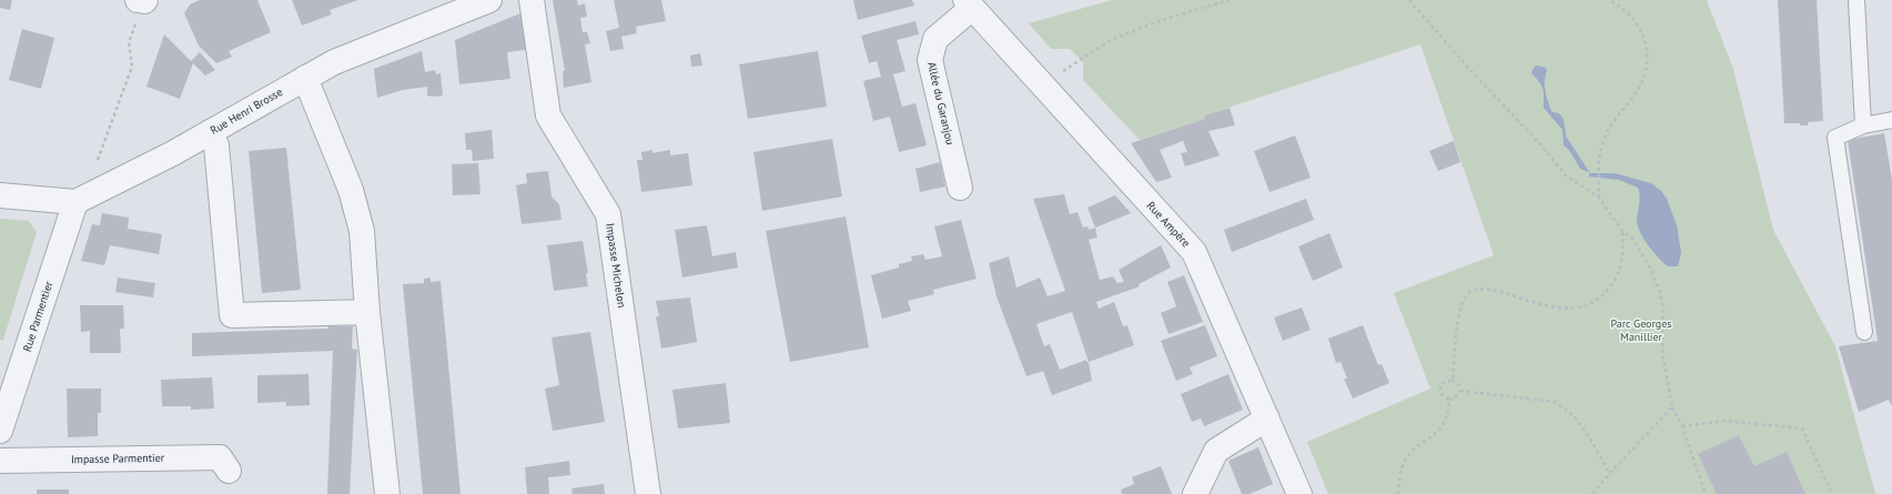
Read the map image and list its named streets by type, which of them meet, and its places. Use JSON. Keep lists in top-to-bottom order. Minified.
{"streets":{"street":["Allée du Garanjou","Rue Henri Brosse","Rue Ampère","Impasse Michelon","Rue Parmentier","Impasse Parmentier"]},"crossings":[["Allée du Garanjou","Rue Ampère"],["Rue Henri Brosse","Rue Parmentier"]],"parks":["Parc Georges Manillier"]}
